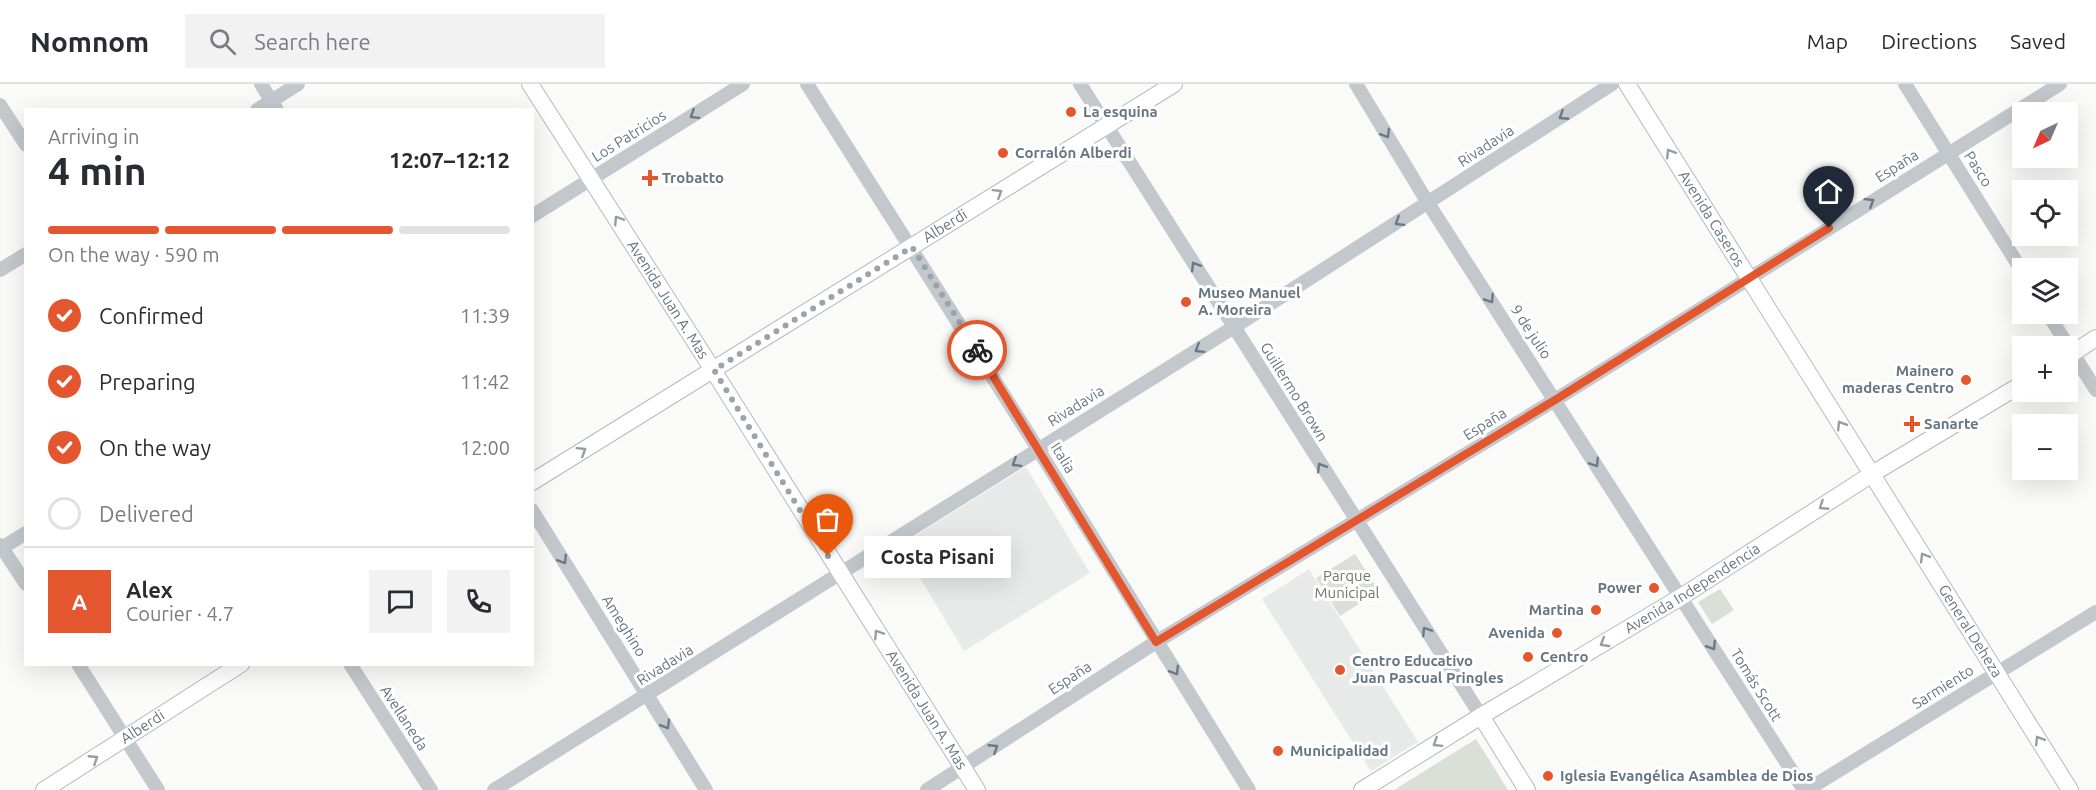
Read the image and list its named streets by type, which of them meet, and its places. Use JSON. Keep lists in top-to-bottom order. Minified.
{"streets":{"main road":["Avenida Caseros","Alberdi","Avenida Juan A. Mas","Avenida Independencia","General Deheza"],"street":["Los Patricios","Rivadavia","España","Pasco","9 de julio","Guillermo Brown","Italia","Ameghino","Tomás Scott","Sarmiento","Avellaneda"]},"crossings":[["Los Patricios","Avenida Juan A. Mas"],["Rivadavia","Avenida Juan A. Mas"],["Rivadavia","9 de julio"],["Rivadavia","Guillermo Brown"],["Rivadavia","Italia"],["Rivadavia","Ameghino"],["España","Pasco"],["España","Avenida Caseros"],["España","Avenida Juan A. Mas"],["España","9 de julio"],["España","Guillermo Brown"],["España","Italia"],["Avenida Caseros","Avenida Independencia"],["Avenida Caseros","General Deheza"],["Alberdi","Avenida Juan A. Mas"],["Alberdi","Guillermo Brown"],["Alberdi","Italia"],["9 de julio","Avenida Independencia"],["9 de julio","Tomás Scott"],["Guillermo Brown","Avenida Independencia"],["Avenida Independencia","General Deheza"],["Avenida Independencia","Tomás Scott"],["General Deheza","Sarmiento"],["Tomás Scott","Sarmiento"]],"one_way":["Los Patricios","Rivadavia","Avenida Caseros","Alberdi","Avenida Juan A. Mas","9 de julio","Guillermo Brown","Avenida Independencia","Ameghino","General Deheza","Tomás Scott"],"parks":["Parque Municipal"],"places":{"other":["La esquina","Corralón Alberdi","Museo Manuel A. Moreira","Mainero maderas Centro","Costa Pisani","Power","Martina","Avenida","Centro","Centro Educativo Juan Pascual Pringles","Municipalidad","Iglesia Evangélica Asamblea de Dios"],"health":["Trobatto","Sanarte"]},"north":"bottom left","page":{"header":"Nomnom","search":"Search here","nav":["Map","Directions","Saved"],"map_buttons":["+","−"],"heading":["4 min","Arriving in","12:07–12:12"],"panel":["Alex","Courier · 4.7"],"bar":"On the way · 590 m","list":[["Confirmed","11:39"],["Preparing","11:42"],["On the way","12:00"],"Delivered"],"bubble":"Costa Pisani","round":"A"}}
